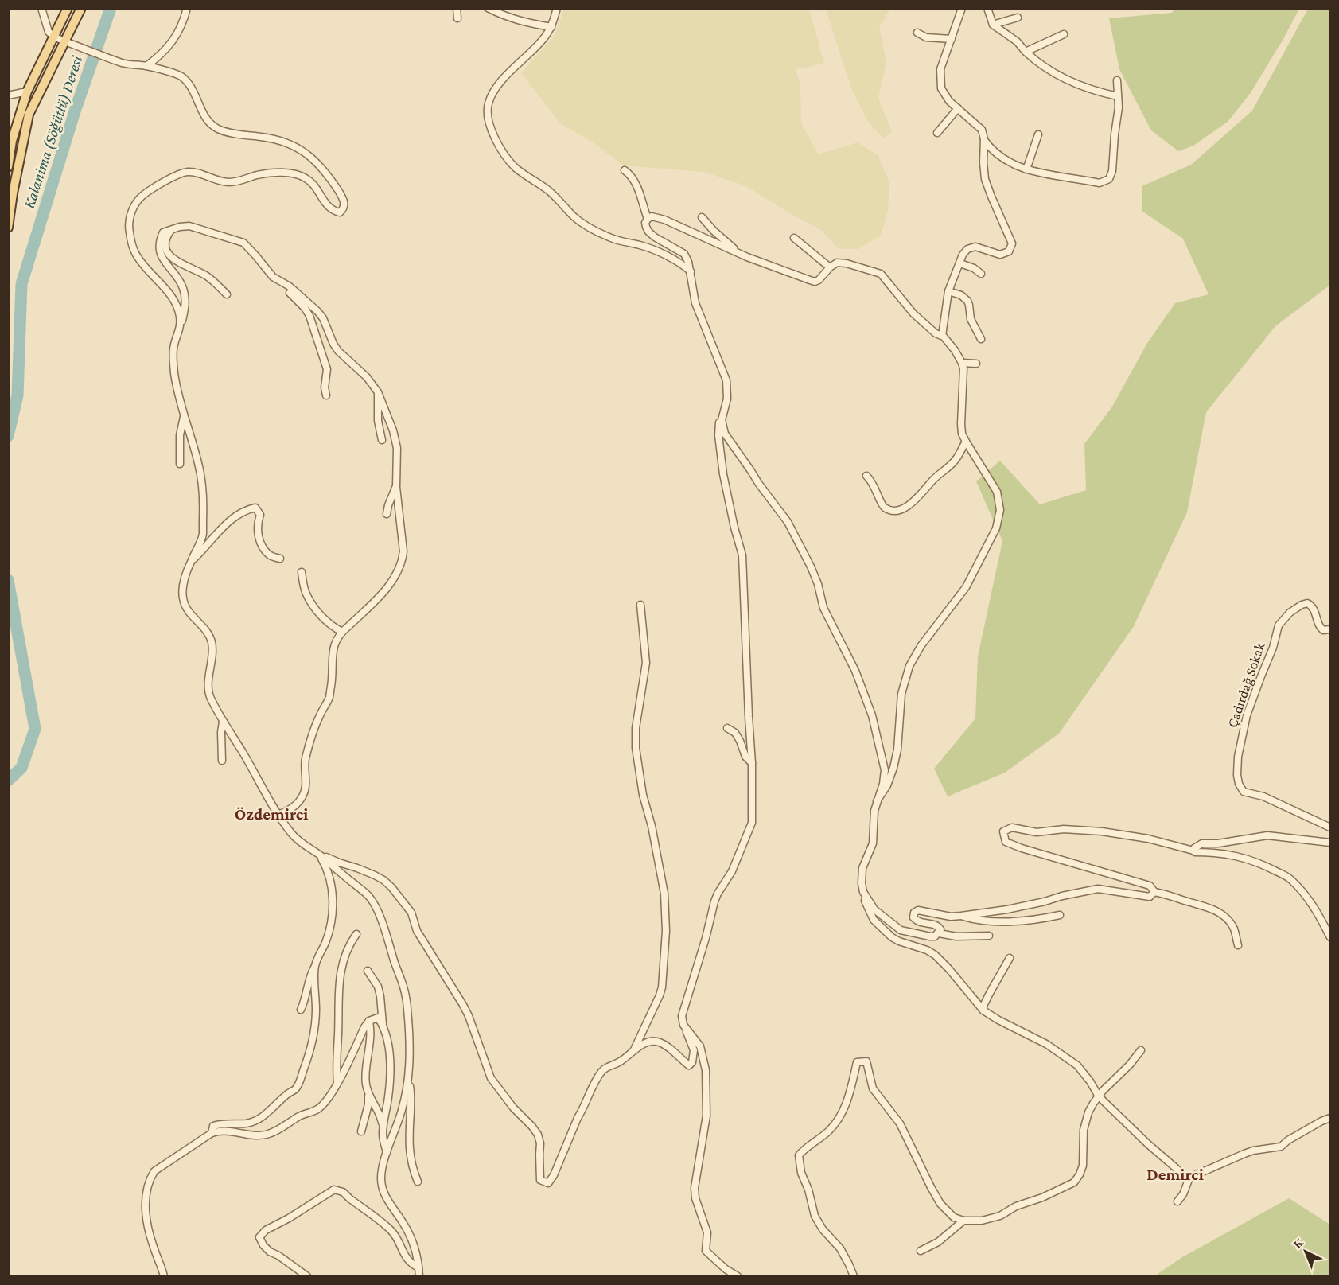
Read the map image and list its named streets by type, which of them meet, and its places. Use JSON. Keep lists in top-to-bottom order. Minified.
{"streets":{"street":["Çadırdağ Sokak"]},"districts":["Özdemirci","Demirci"],"water":["Kalanima (Söğütlü) Deresi"],"north":"top left"}
